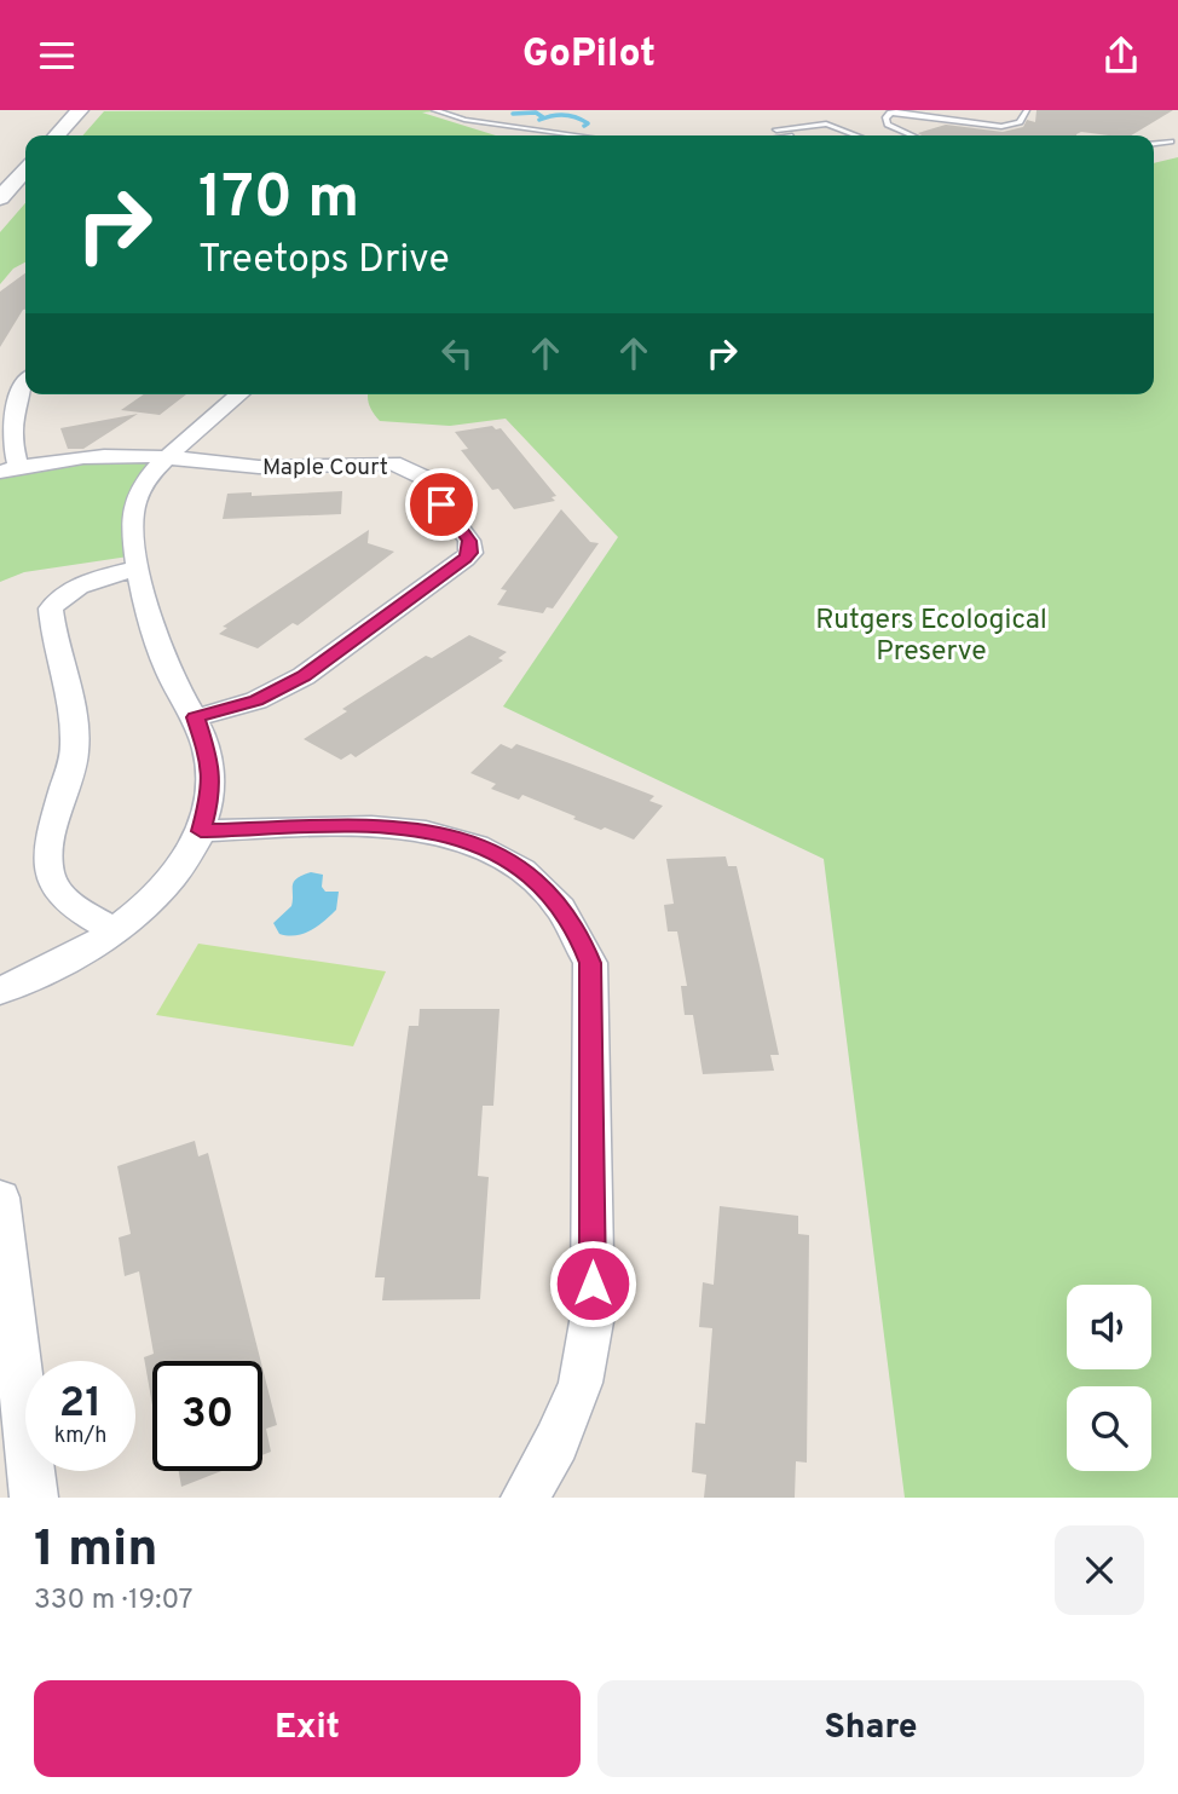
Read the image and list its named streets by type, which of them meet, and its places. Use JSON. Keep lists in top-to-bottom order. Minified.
{"streets":{"street":["Maple Court"]},"parks":["Rutgers Ecological Preserve"],"page":{"header":"GoPilot","turn":["170 m","Treetops Drive"],"speed":"21 km/h","limit":"30","heading":["1 min","330 m · 19:07"],"buttons":["Exit","Share"]}}
